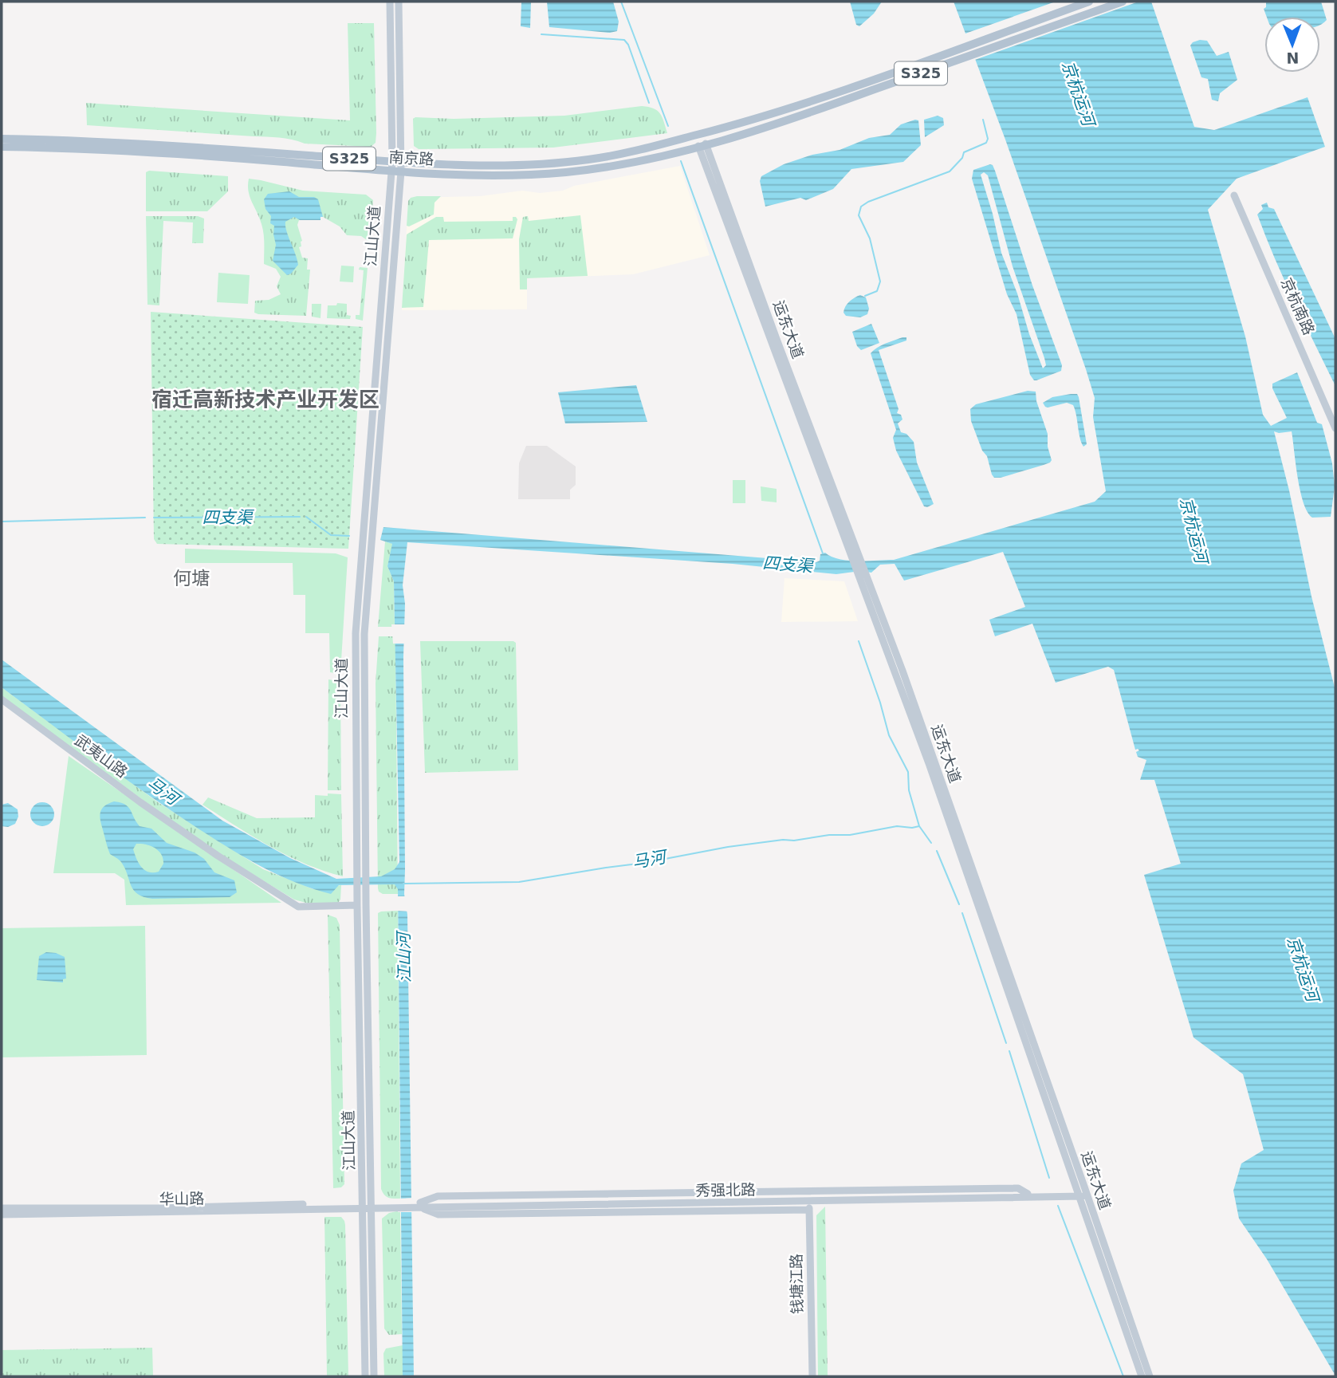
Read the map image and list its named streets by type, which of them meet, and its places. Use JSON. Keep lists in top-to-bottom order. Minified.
{"streets":{"main road":["S325","南京路","江山大道","京杭南路","运东大道","武夷山路","秀强北路","华山路","钱塘江路"]},"crossings":[["南京路","江山大道"],["南京路","运东大道"],["江山大道","武夷山路"],["江山大道","秀强北路"],["江山大道","华山路"],["运东大道","秀强北路"],["秀强北路","华山路"],["秀强北路","钱塘江路"]],"districts":["宿迁高新技术产业开发区","何塘"],"water":["京杭运河","四支渠","马河","江山河"],"north":"bottom"}
